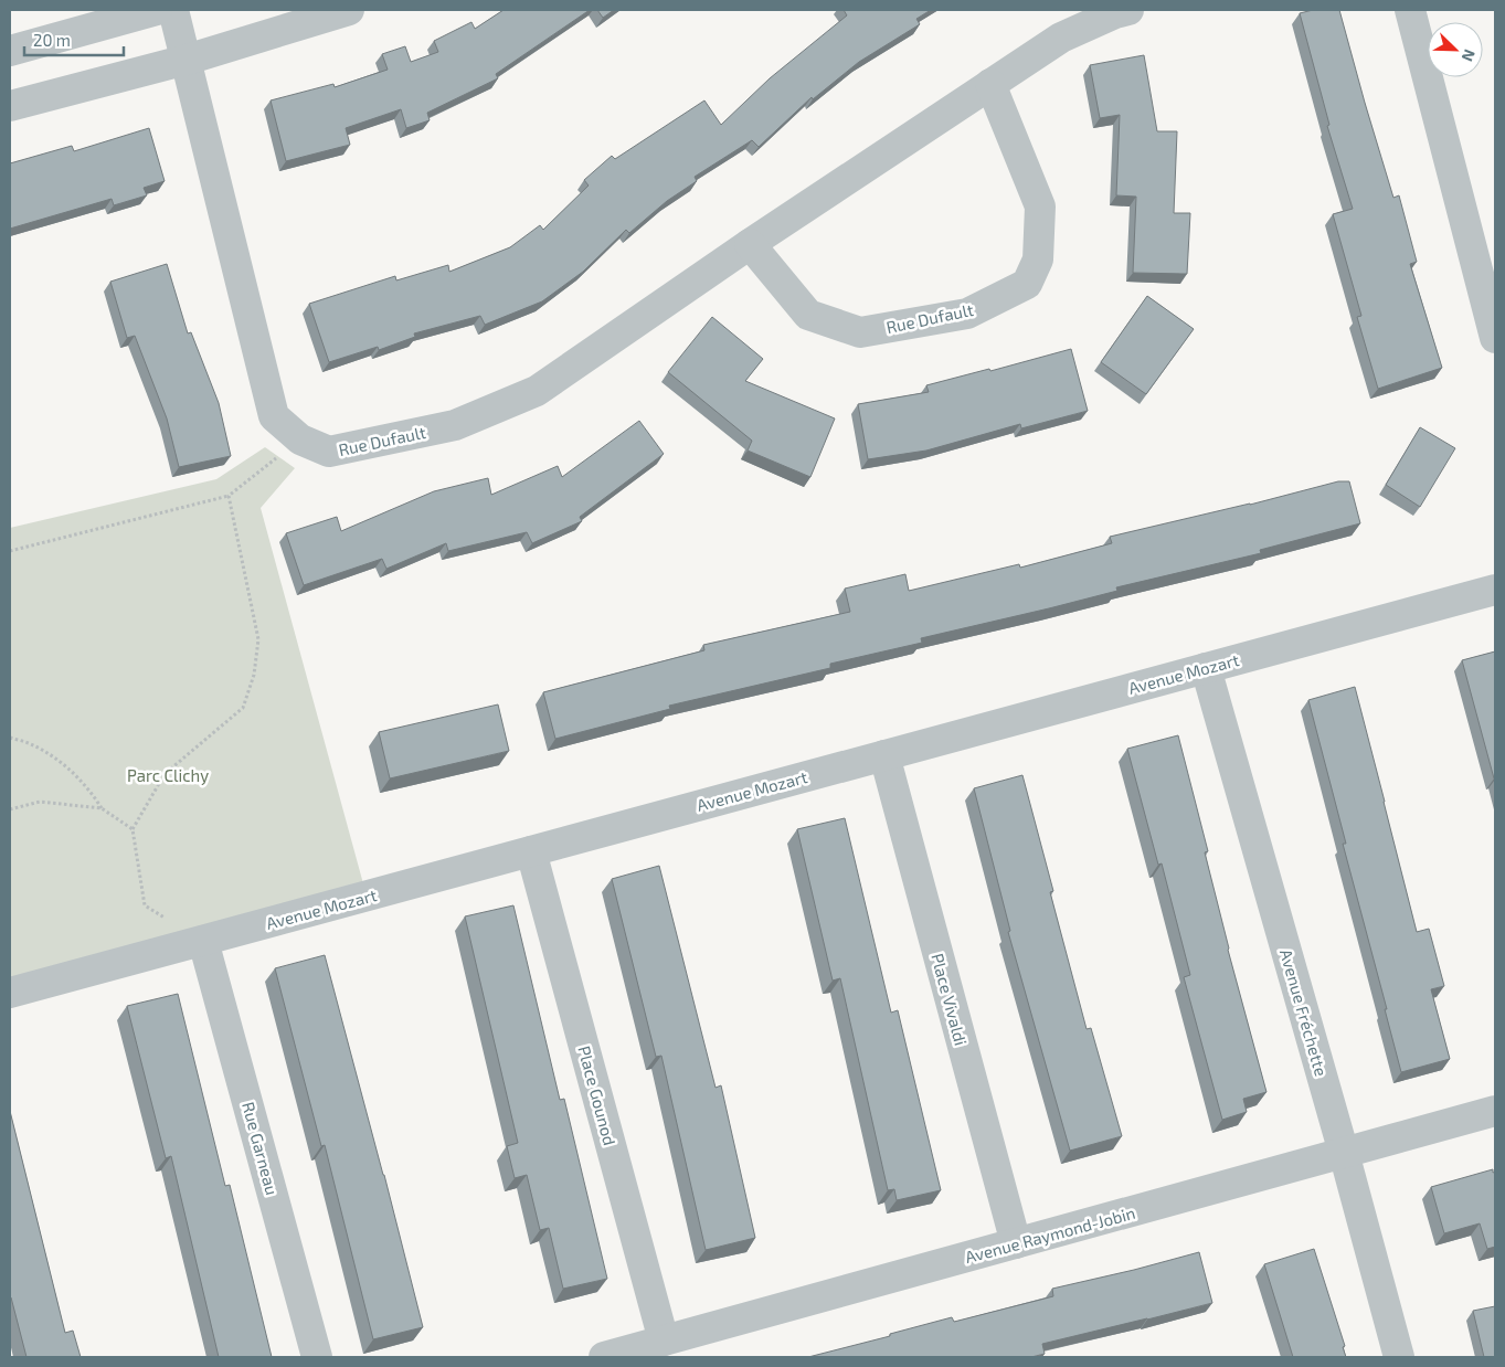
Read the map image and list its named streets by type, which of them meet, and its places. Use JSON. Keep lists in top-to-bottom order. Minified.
{"streets":{"street":["Rue Dufault","Avenue Mozart","Place Vivaldi","Avenue Fréchette","Place Gounod","Rue Garneau","Avenue Raymond-Jobin"]},"crossings":[["Avenue Mozart","Place Vivaldi"],["Avenue Mozart","Avenue Fréchette"],["Avenue Mozart","Place Gounod"],["Avenue Mozart","Rue Garneau"],["Place Vivaldi","Avenue Raymond-Jobin"],["Avenue Fréchette","Avenue Raymond-Jobin"],["Place Gounod","Avenue Raymond-Jobin"]],"parks":["Parc Clichy"],"scale_bar":"20 m","north":"bottom right"}
